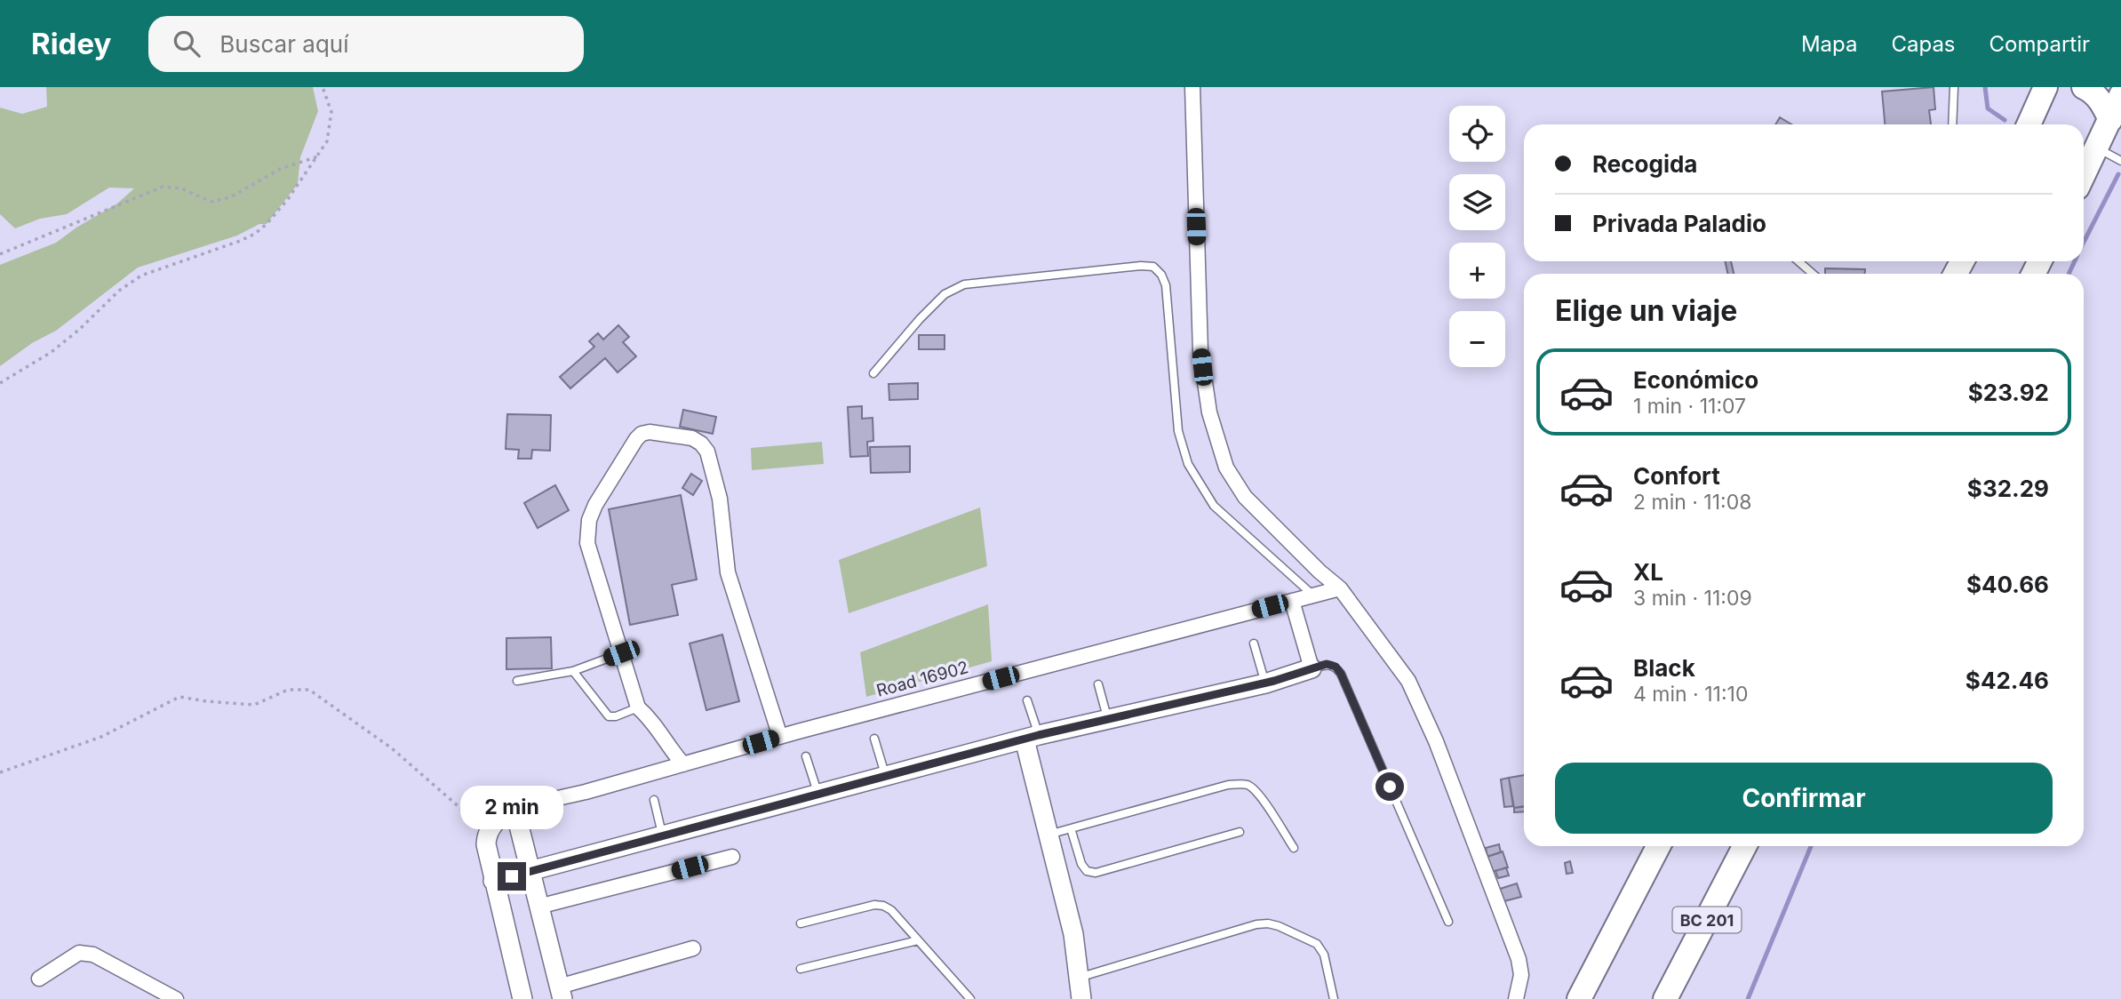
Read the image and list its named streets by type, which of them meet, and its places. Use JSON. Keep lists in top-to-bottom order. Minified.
{"streets":{"highway":["BC 201"],"street":["Road 16902"]},"page":{"header":"Ridey","search":"Buscar aquí","nav":["Mapa","Capas","Compartir"],"map_buttons":["+","−"],"banner":["Recogida","Privada Paladio"],"heading":"Elige un viaje","list":[{"name":"Económico","note":"1 min · 11:07","value":"$23.92"},{"name":"Confort","note":"2 min · 11:08","value":"$32.29"},{"name":"XL","note":"3 min · 11:09","value":"$40.66"},{"name":"Black","note":"4 min · 11:10","value":"$42.46"}],"buttons":"Confirmar","bubble":"2 min"}}
